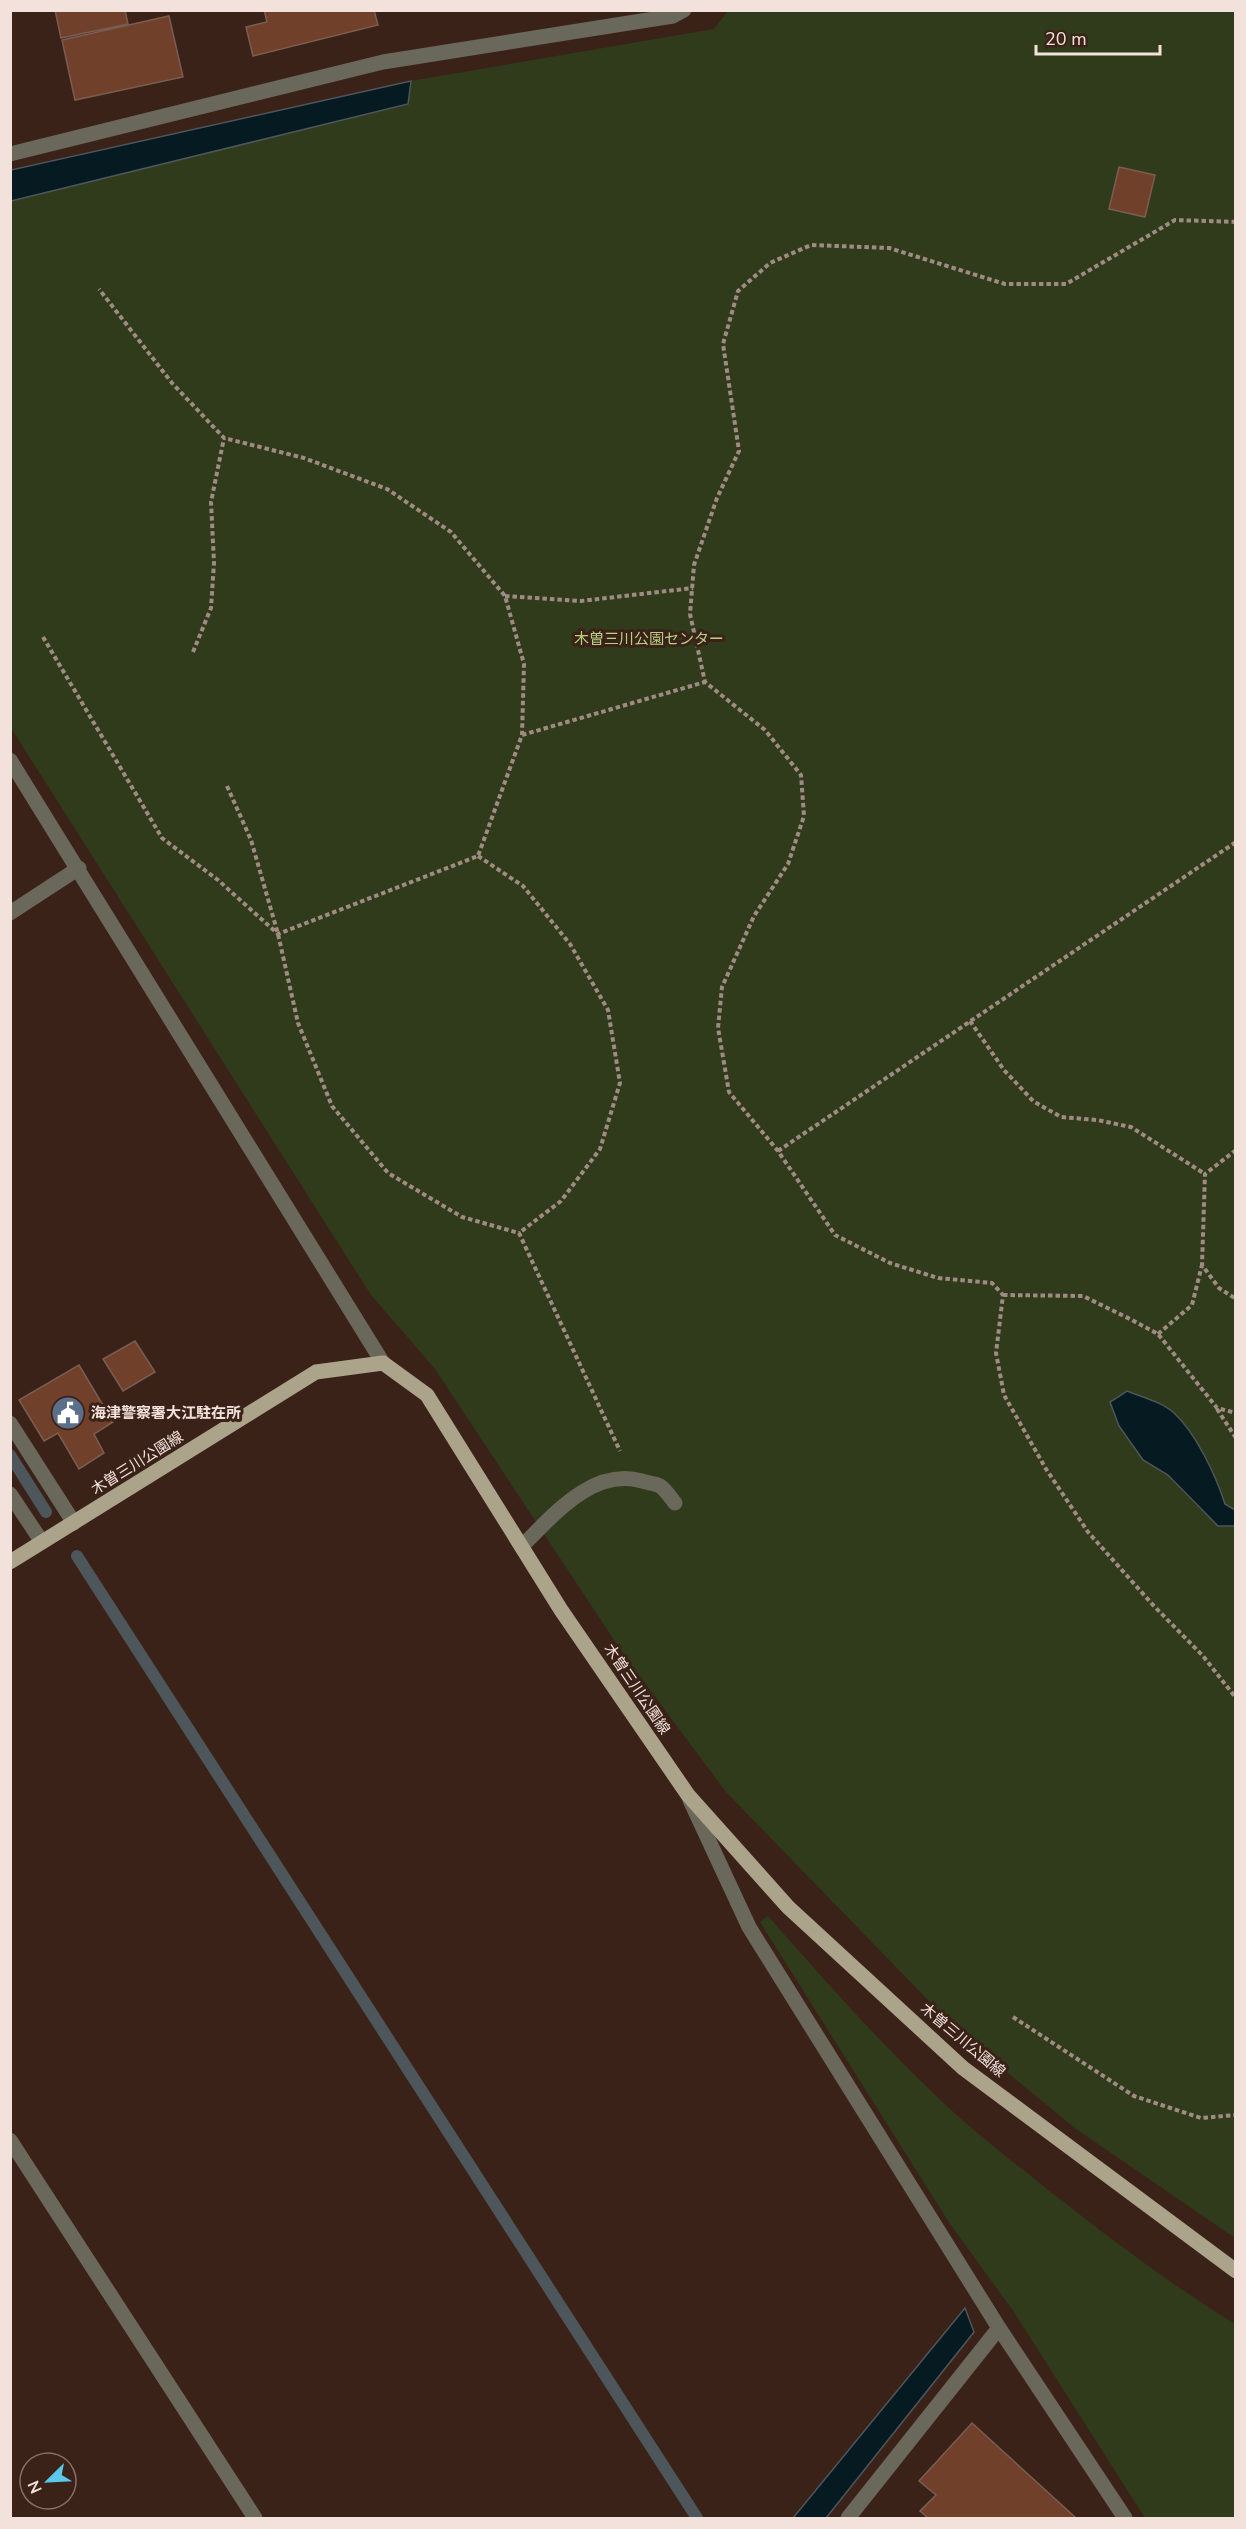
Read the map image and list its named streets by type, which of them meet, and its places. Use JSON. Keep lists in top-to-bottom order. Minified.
{"streets":{"main road":["木曽三川公園線"]},"parks":["木曽三川公園センター"],"places":{"public building":["海津警察署大江駐在所"]},"scale_bar":"20 m","north":"bottom left"}
